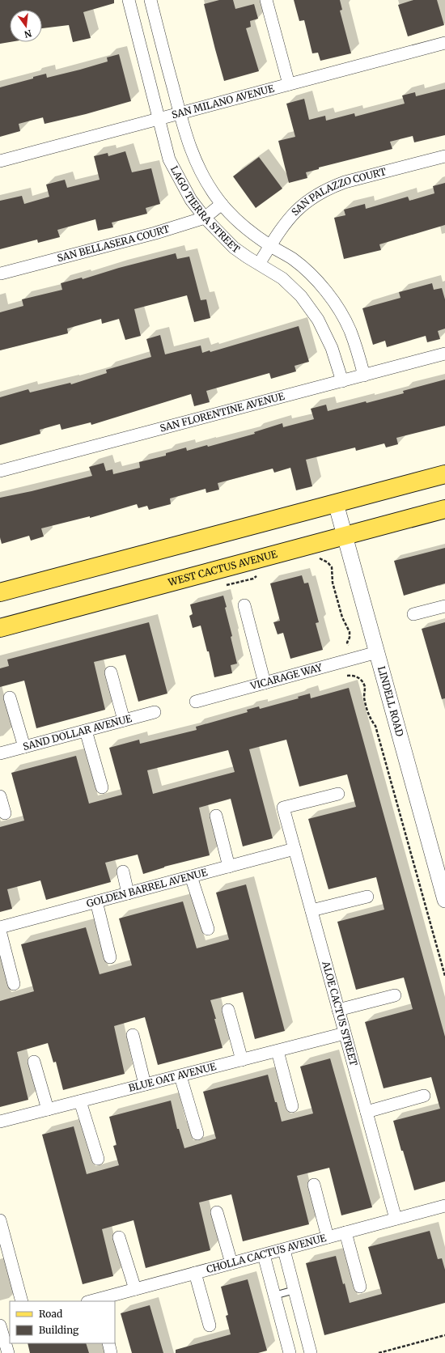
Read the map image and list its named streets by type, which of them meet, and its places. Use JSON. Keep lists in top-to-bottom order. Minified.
{"streets":{"main road":["WEST CACTUS AVENUE"],"street":["SAN MILANO AVENUE","SAN PALAZZO COURT","LAGO TIERRA STREET","SAN BELLASERA COURT","SAN FLORENTINE AVENUE","VICARAGE WAY","LINDELL ROAD","SAND DOLLAR AVENUE","GOLDEN BARREL AVENUE","ALOE CACTUS STREET","BLUE OAT AVENUE","CHOLLA CACTUS AVENUE"]},"crossings":[["SAN MILANO AVENUE","LAGO TIERRA STREET"],["SAN PALAZZO COURT","LAGO TIERRA STREET"],["LAGO TIERRA STREET","SAN BELLASERA COURT"],["LAGO TIERRA STREET","SAN FLORENTINE AVENUE"],["WEST CACTUS AVENUE","LINDELL ROAD"],["VICARAGE WAY","LINDELL ROAD"],["GOLDEN BARREL AVENUE","ALOE CACTUS STREET"],["ALOE CACTUS STREET","BLUE OAT AVENUE"],["ALOE CACTUS STREET","CHOLLA CACTUS AVENUE"]],"legend":["Road","Building"],"north":"bottom"}
